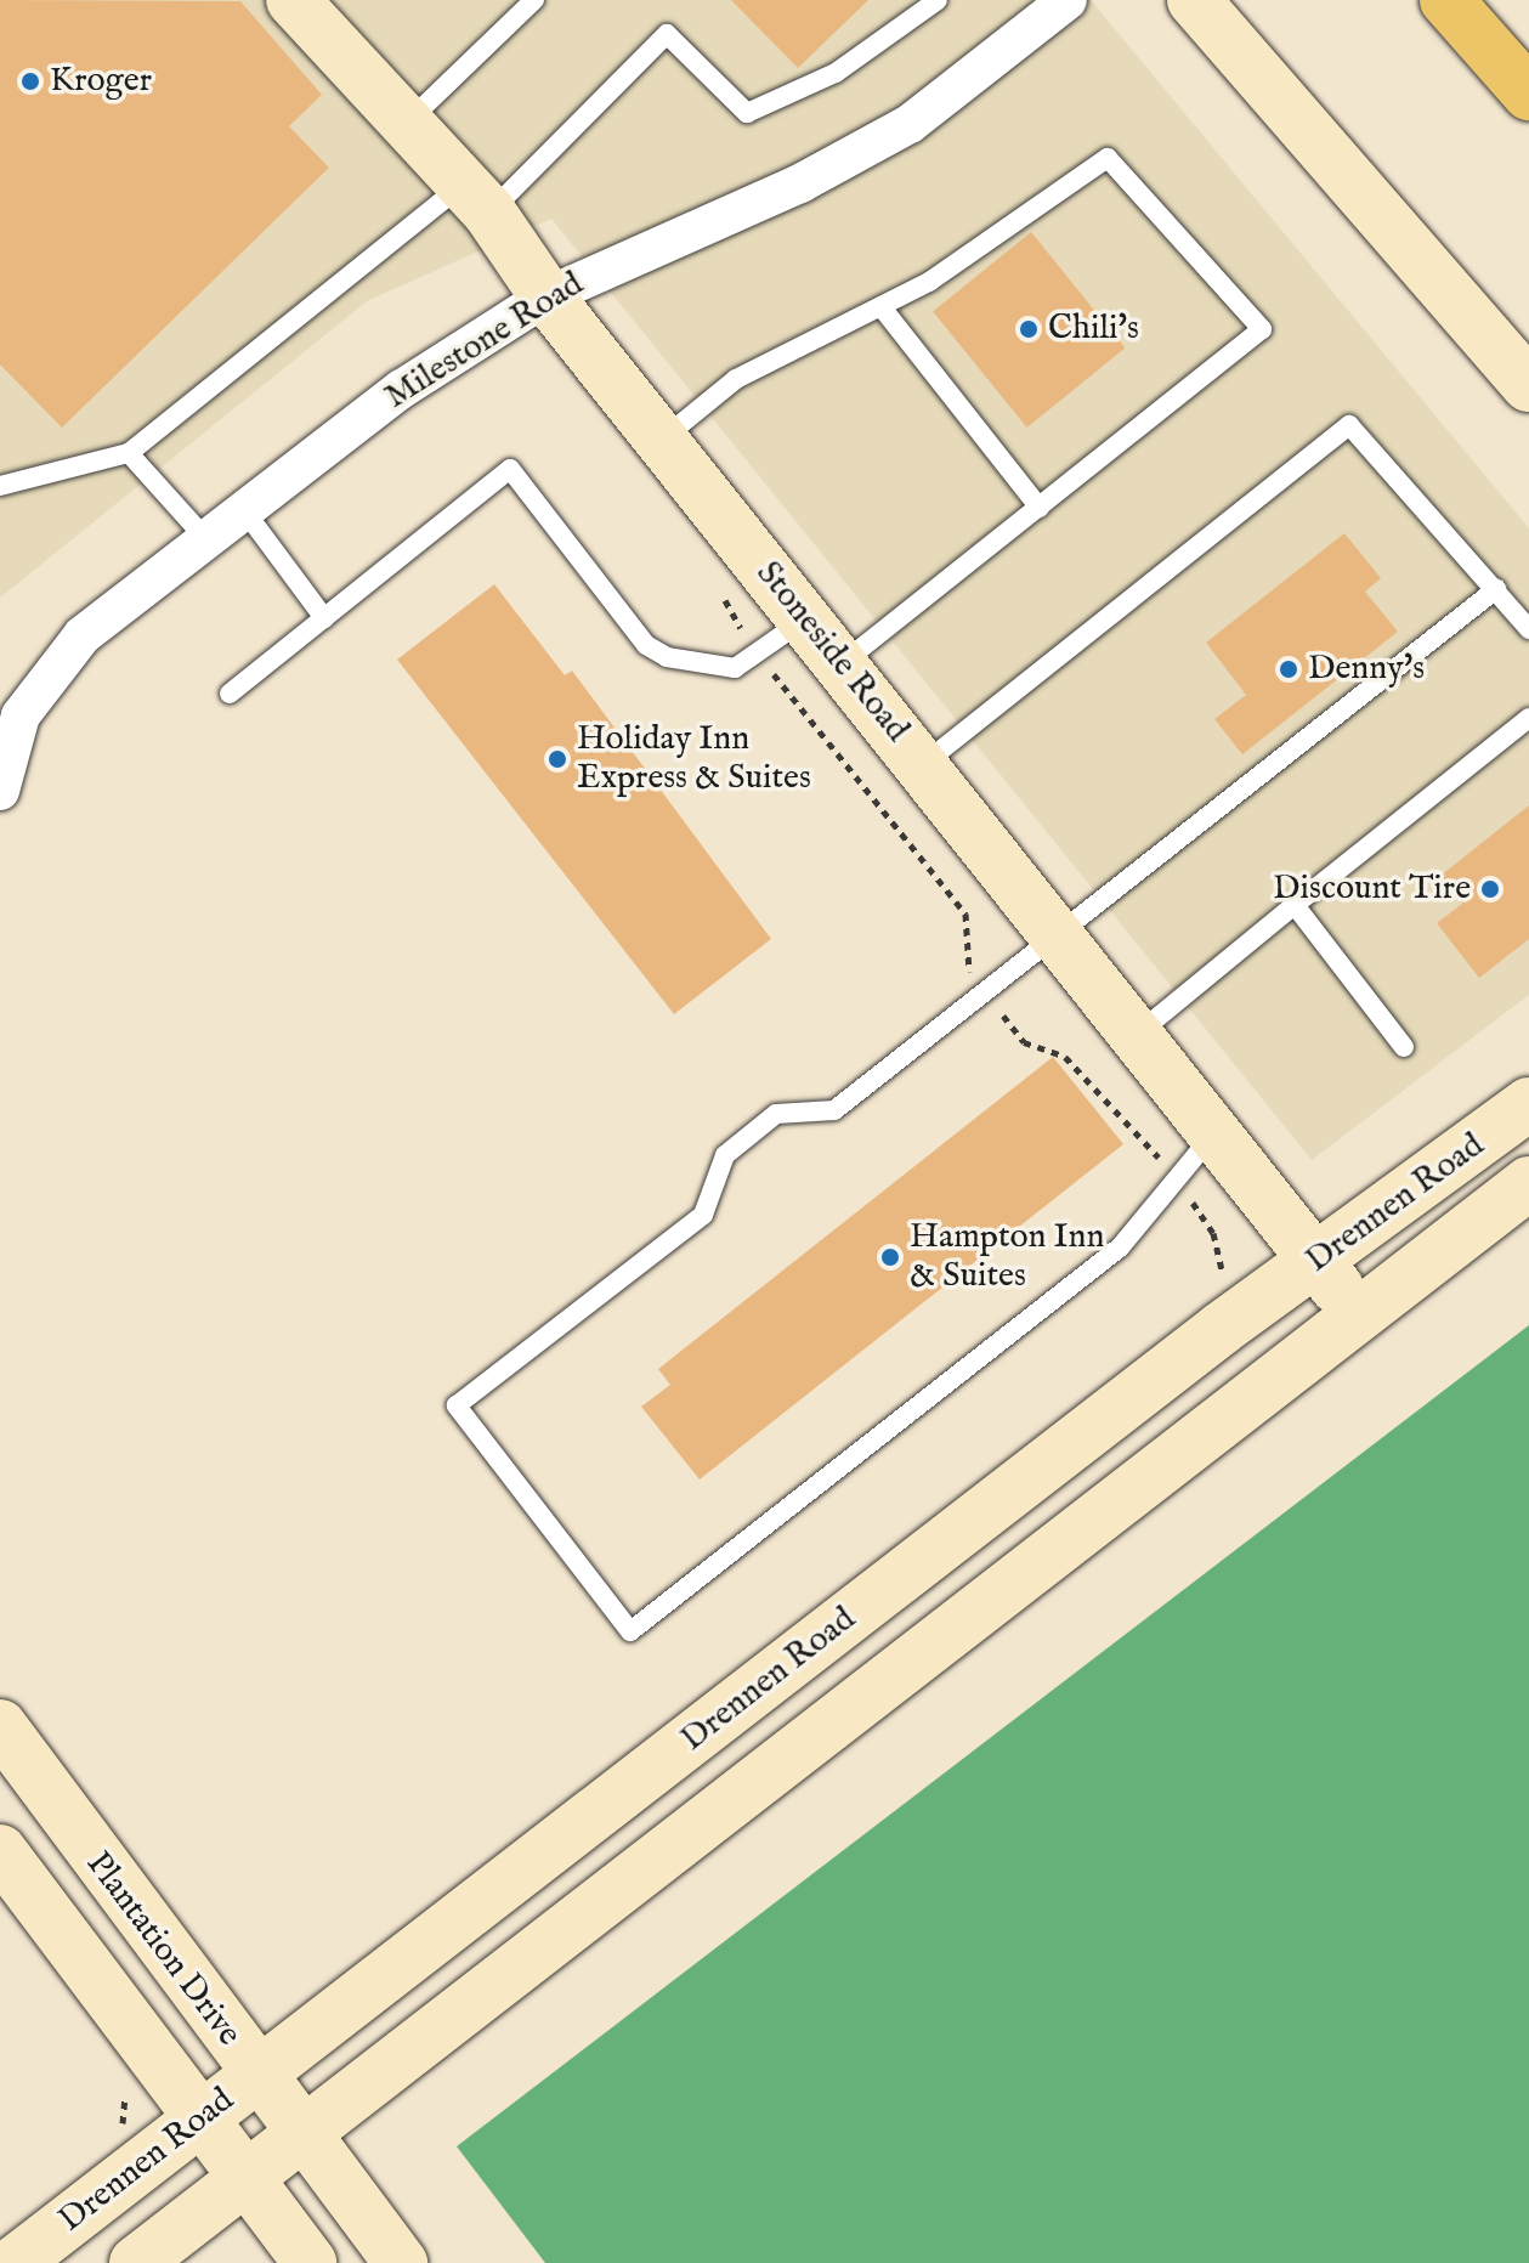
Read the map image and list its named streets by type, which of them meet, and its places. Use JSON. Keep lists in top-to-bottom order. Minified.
{"streets":{"street":["Milestone Road","Stoneside Road","Drennen Road","Plantation Drive"]},"crossings":[["Milestone Road","Stoneside Road"],["Stoneside Road","Drennen Road"],["Drennen Road","Plantation Drive"]],"places":["Kroger","Chili's","Denny's","Holiday Inn Express & Suites","Discount Tire","Hampton Inn & Suites"]}
